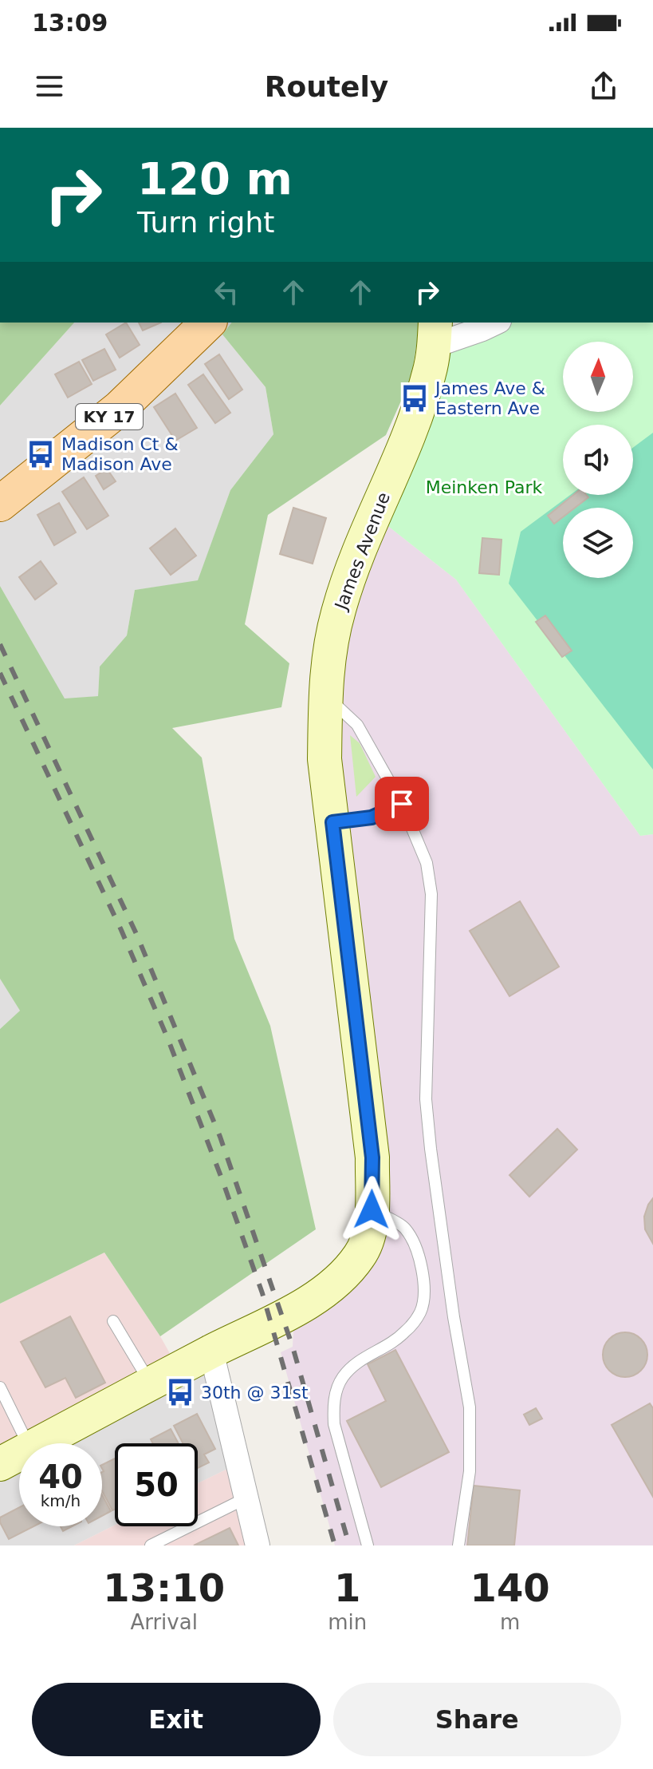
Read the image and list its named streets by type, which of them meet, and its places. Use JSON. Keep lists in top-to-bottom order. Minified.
{"streets":{"main road":["KY 17","James Avenue"]},"parks":["Meinken Park"],"places":{"bus stop":["James Ave & Eastern Ave","Madison Ct & Madison Ave","30th @ 31st"]},"north":"top","page":{"status":"13:09","header":"Routely","turn":["120 m","Turn right"],"speed":"40 km/h","limit":"50","eta":["13:10","Arrival","1","min","140","m"],"buttons":["Exit","Share"]}}
